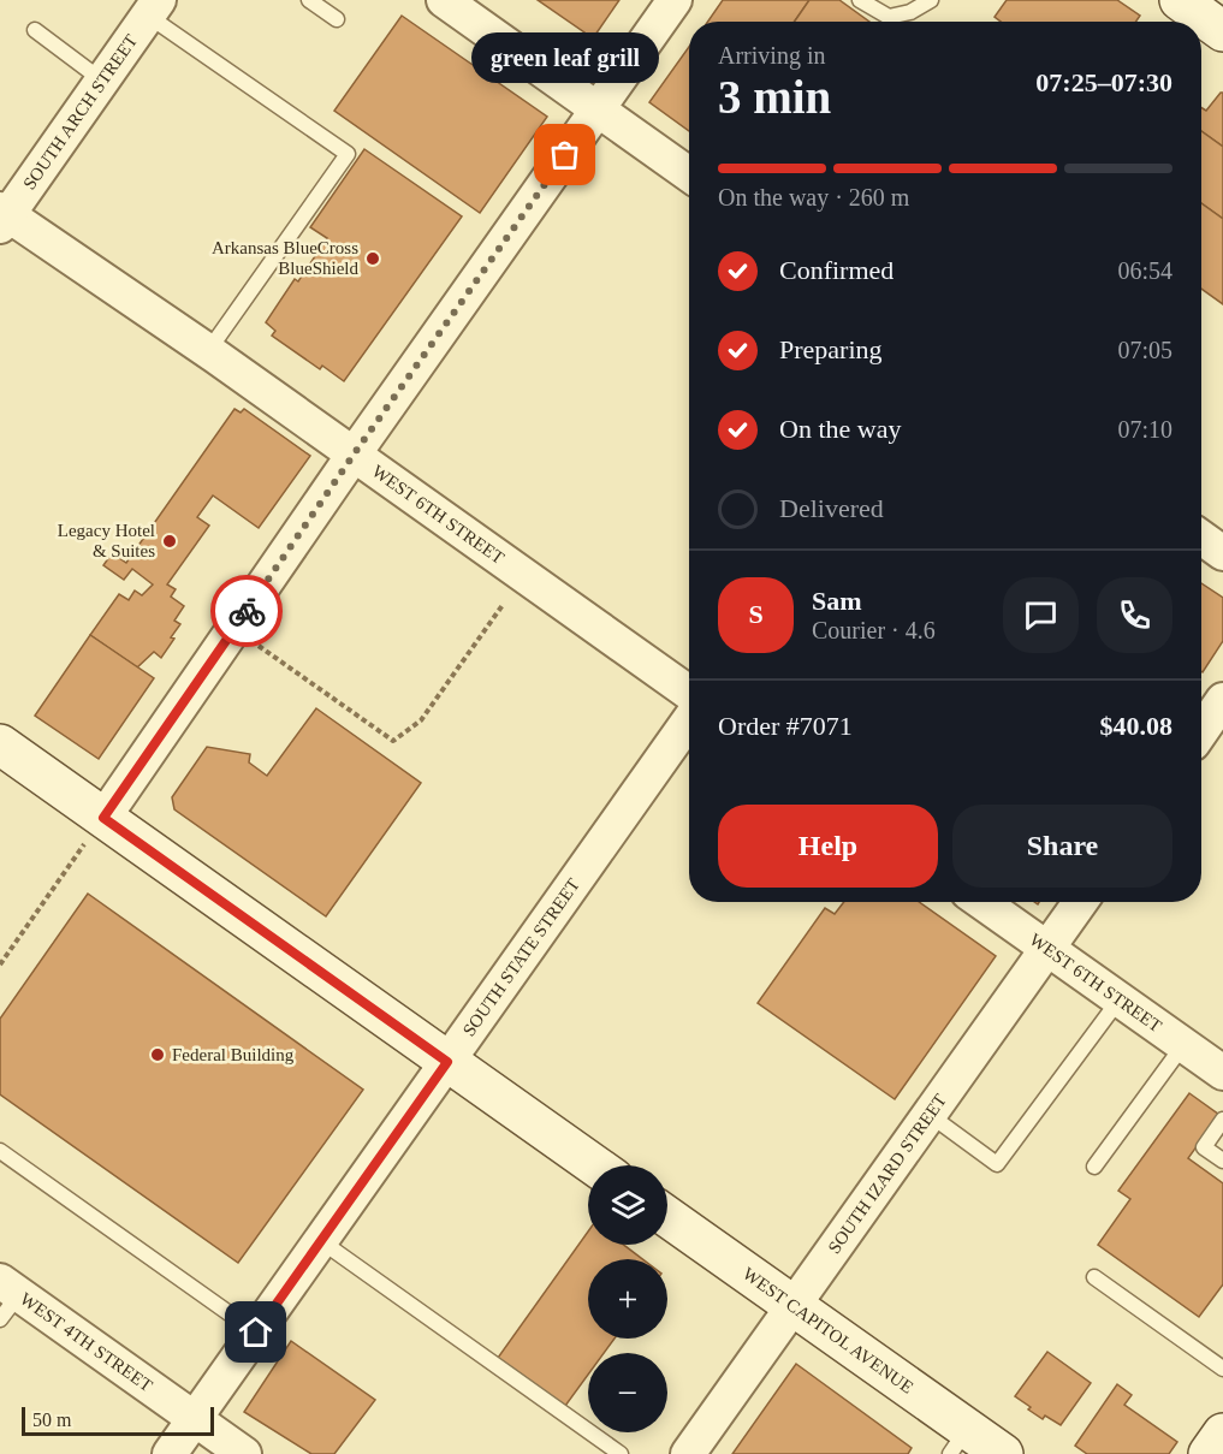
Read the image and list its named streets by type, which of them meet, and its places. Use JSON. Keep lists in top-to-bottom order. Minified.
{"streets":{"main road":["WEST CAPITOL AVENUE"],"street":["SOUTH ARCH STREET","WEST 6TH STREET","SOUTH STATE STREET","SOUTH IZARD STREET","WEST 4TH STREET"]},"crossings":[["SOUTH ARCH STREET","WEST 6TH STREET"],["WEST 6TH STREET","SOUTH IZARD STREET"],["SOUTH STATE STREET","WEST 4TH STREET"],["SOUTH IZARD STREET","WEST CAPITOL AVENUE"]],"places":["green leaf grill","Arkansas BlueCross BlueShield","Legacy Hotel & Suites","Federal Building"],"scale_bar":"50 m","page":{"heading":["3 min","Arriving in","07:25–07:30"],"panel":["Sam","Courier · 4.6","Order #7071","$40.08"],"bubble":"green leaf grill","bar":"On the way · 260 m","list":[["Confirmed","06:54"],["Preparing","07:05"],["On the way","07:10"],"Delivered"],"round":"S","buttons":["Help","Share"],"map_buttons":["+","−"],"scale":"50 m"}}
